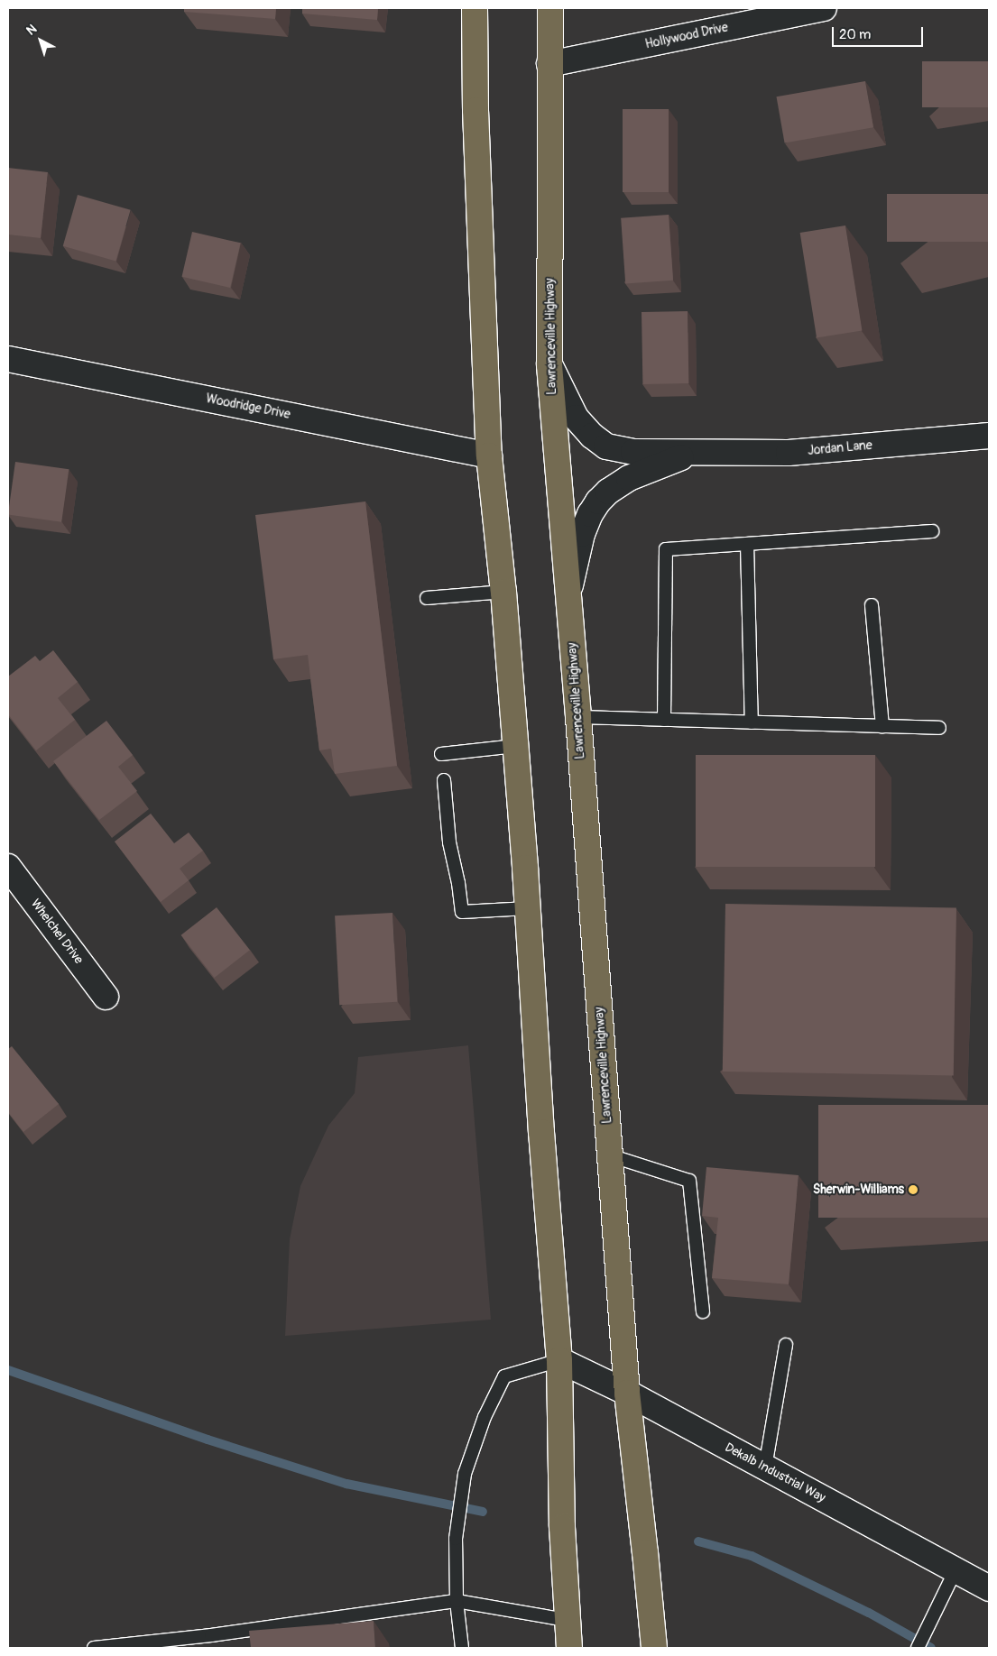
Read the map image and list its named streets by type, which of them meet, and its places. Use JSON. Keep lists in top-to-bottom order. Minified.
{"streets":{"highway":["Lawrenceville Highway"],"street":["Hollywood Drive","Woodridge Drive","Jordan Lane","Whelchel Drive","Dekalb Industrial Way"]},"crossings":[["Hollywood Drive","Lawrenceville Highway"],["Lawrenceville Highway","Jordan Lane"],["Lawrenceville Highway","Dekalb Industrial Way"]],"places":["Sherwin-Williams"],"scale_bar":"20 m","north":"top left"}
